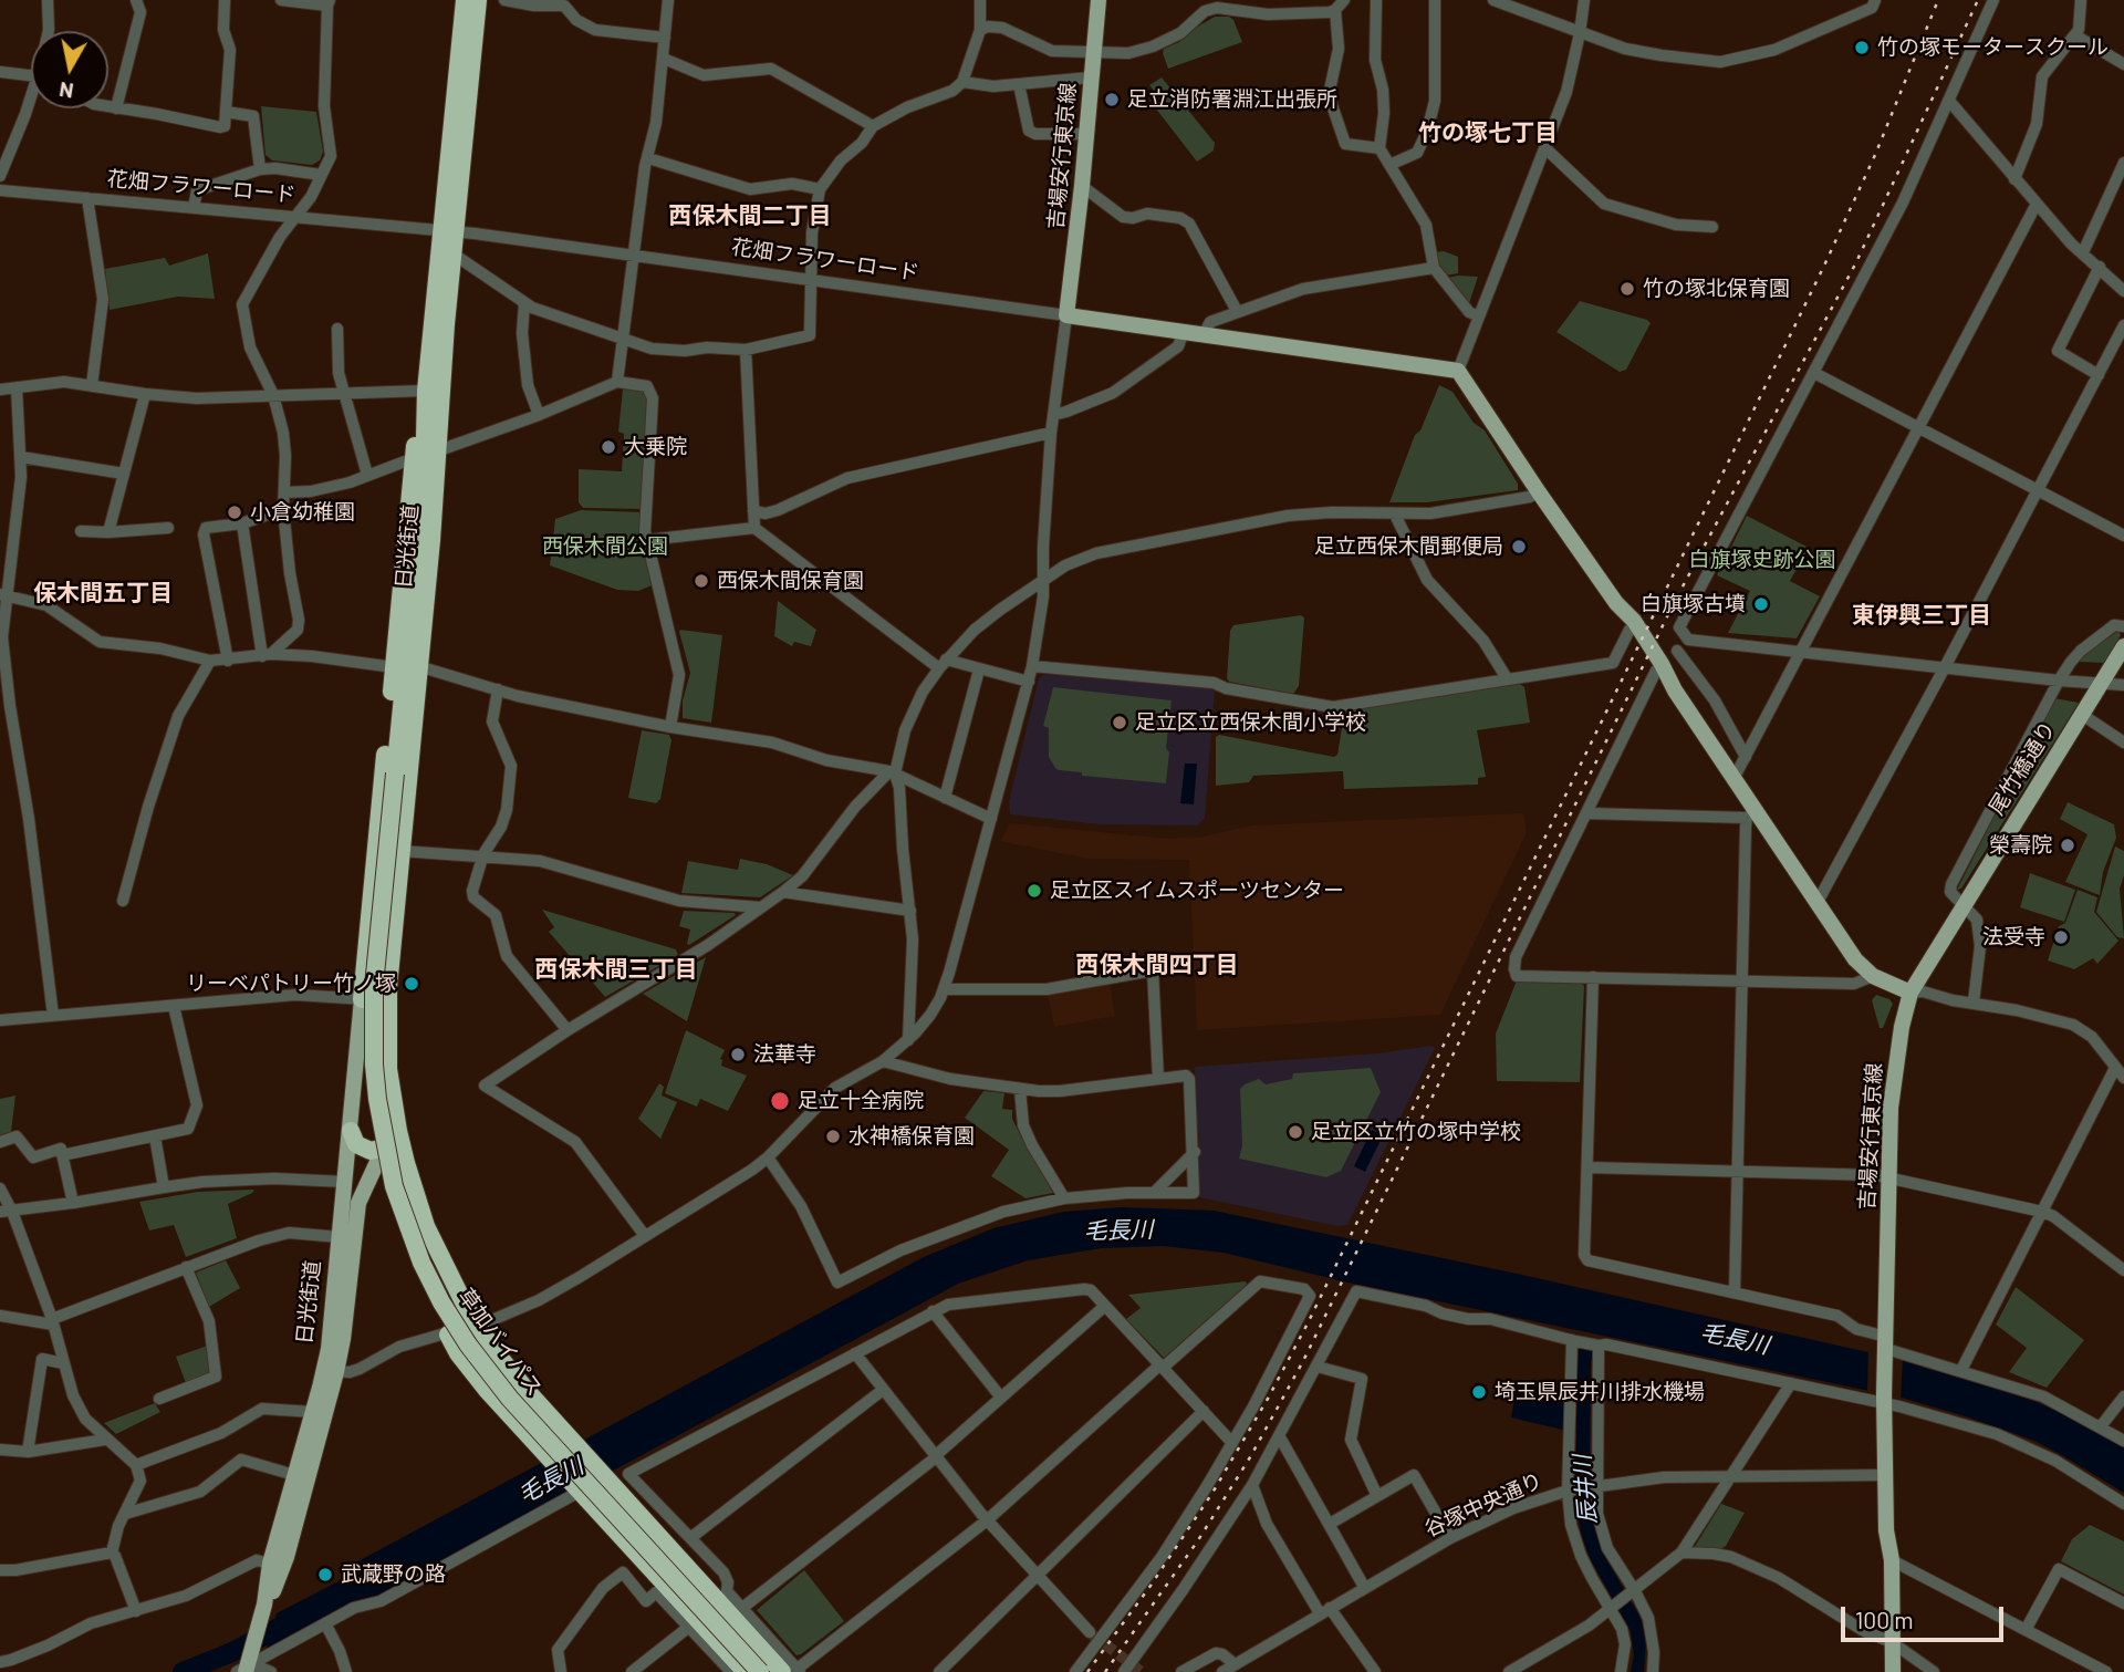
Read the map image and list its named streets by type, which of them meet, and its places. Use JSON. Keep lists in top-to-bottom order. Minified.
{"streets":{"highway":["日光街道","草加バイパス"],"main road":["吉場安行東京線","花畑フラワーロード","尾竹橋通り"],"street":["谷塚中央通り"]},"crossings":[["吉場安行東京線","花畑フラワーロード"],["吉場安行東京線","尾竹橋通り"],["吉場安行東京線","谷塚中央通り"],["花畑フラワーロード","日光街道"],["日光街道","草加バイパス"]],"districts":["竹の塚七丁目","西保木間二丁目","保木間五丁目","東伊興三丁目","西保木間四丁目","西保木間三丁目"],"water":["毛長川","辰井川"],"parks":["西保木間公園","白旗塚史跡公園"],"places":["竹の塚モータースクール","足立消防署淵江出張所","竹の塚北保育園","大乗院","小倉幼稚園","足立西保木間郵便局","西保木間保育園","白旗塚古墳","足立区立西保木間小学校","榮壽院","足立区スイムスポーツセンター","法受寺","リーベパトリー竹ノ塚","法華寺","足立十全病院","足立区立竹の塚中学校","水神橋保育園","埼玉県辰井川排水機場","武蔵野の路"],"scale_bar":"100 m","north":"bottom"}
